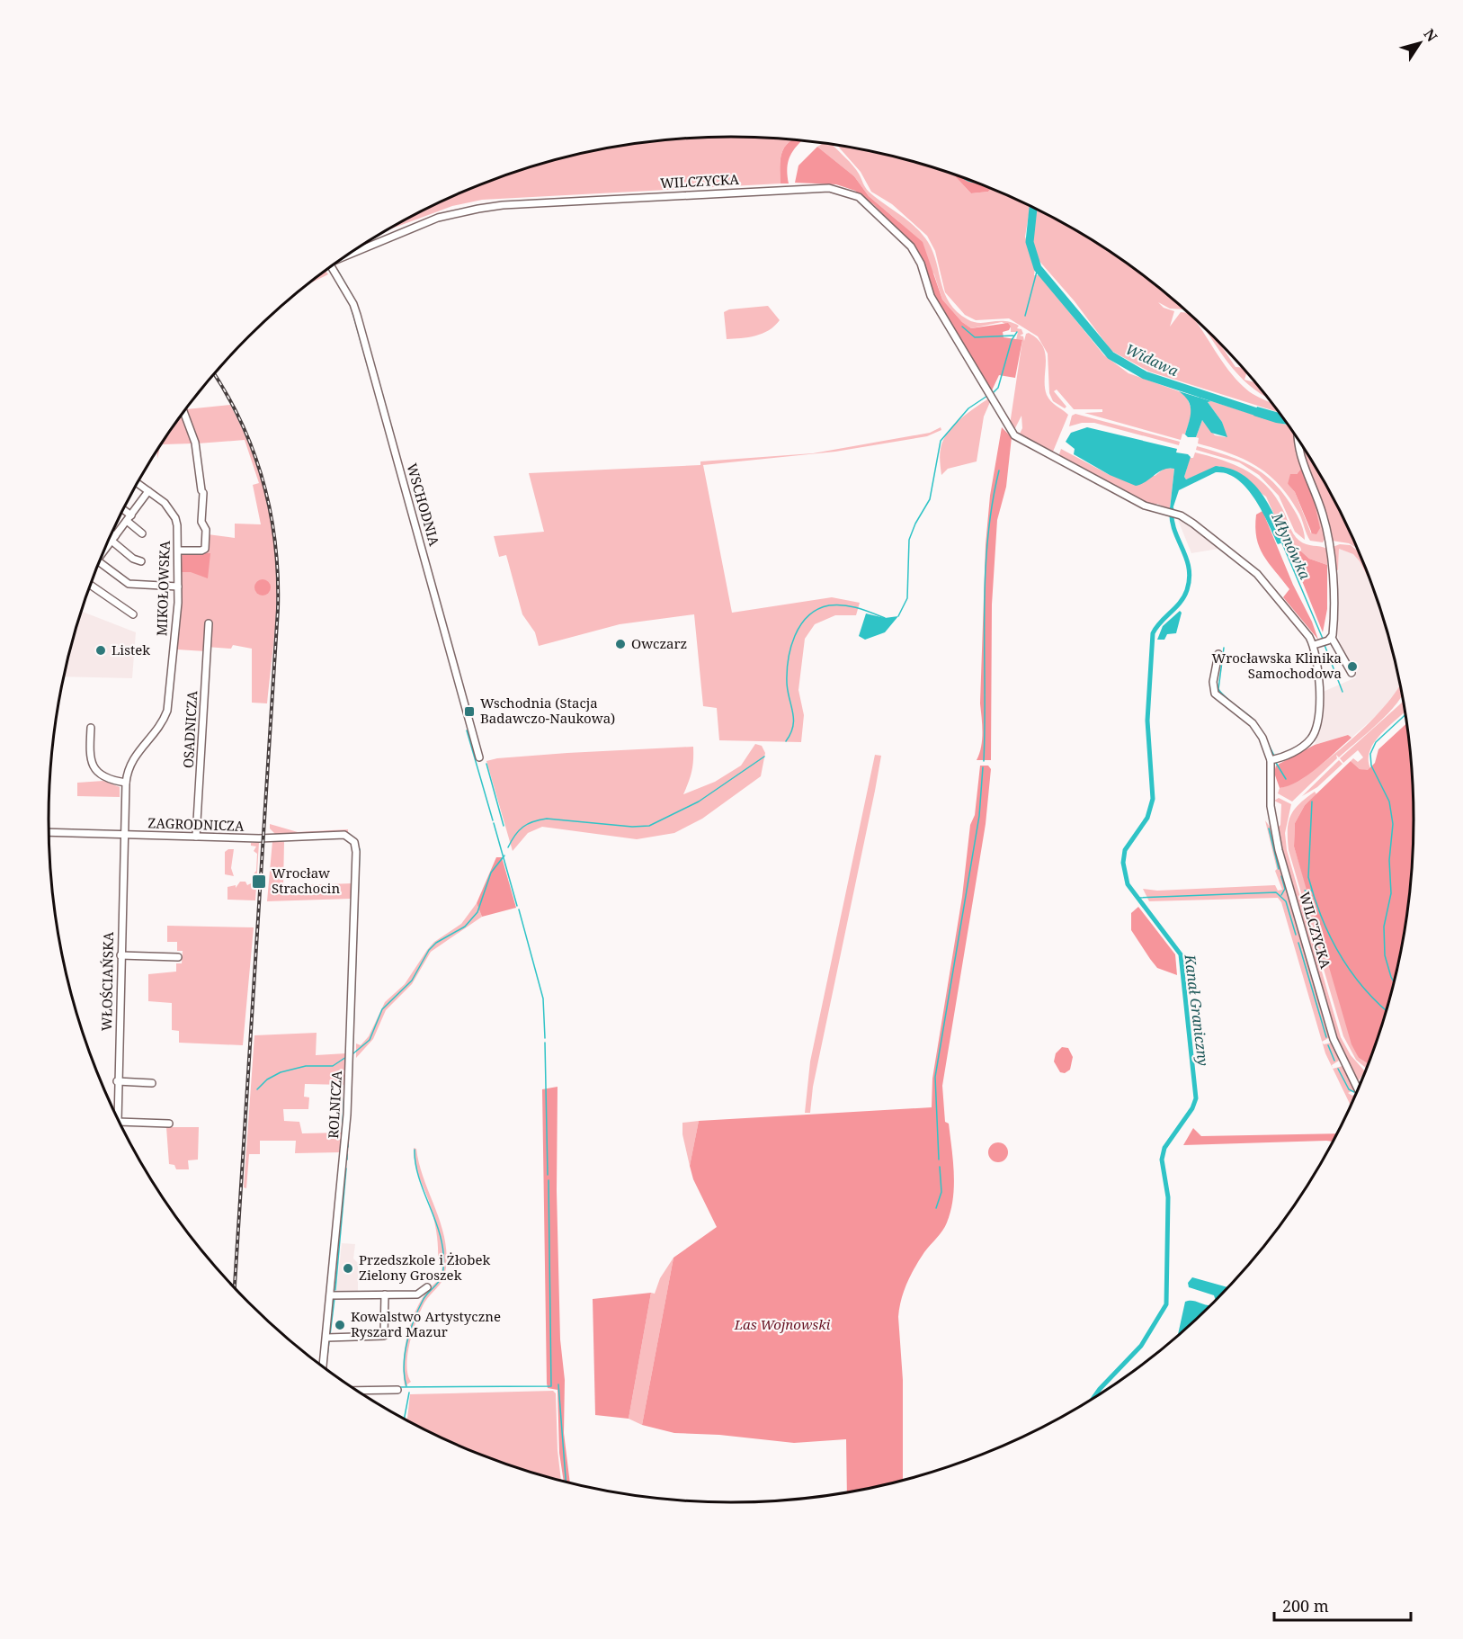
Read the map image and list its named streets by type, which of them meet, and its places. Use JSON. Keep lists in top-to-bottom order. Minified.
{"streets":{"street":["WILCZYCKA","WSCHODNIA","MIKOŁOWSKA","OSADNICZA","ZAGRODNICZA","WŁOŚCIAŃSKA","ROLNICZA"]},"crossings":[["MIKOŁOWSKA","ZAGRODNICZA"],["MIKOŁOWSKA","WŁOŚCIAŃSKA"],["OSADNICZA","ZAGRODNICZA"],["ZAGRODNICZA","WŁOŚCIAŃSKA"],["ZAGRODNICZA","ROLNICZA"]],"water":["Widawa","Młynówka","Kanał Graniczny"],"parks":["Las Wojnowski"],"places":{"other":["Owczarz","Listek","Wrocławska Klinika Samochodowa","Przedszkole i Żłobek Zielony Groszek","Kowalstwo Artystyczne Ryszard Mazur"],"transit":["Wschodnia (Stacja Badawczo-Naukowa)","Wrocław Strachocin"]},"scale_bar":"200 m","north":"top right"}
